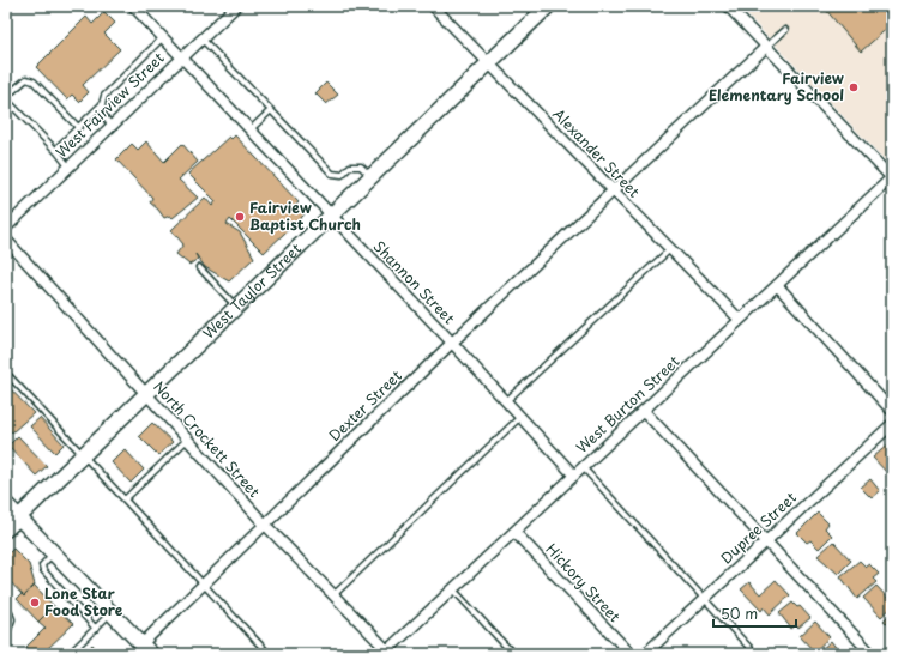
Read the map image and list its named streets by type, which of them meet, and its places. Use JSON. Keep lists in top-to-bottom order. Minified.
{"streets":{"main road":["West Taylor Street"],"street":["West Fairview Street","Alexander Street","Shannon Street","West Burton Street","Dexter Street","North Crockett Street","Dupree Street","Hickory Street"]},"crossings":[["West Fairview Street","Shannon Street"],["Alexander Street","West Taylor Street"],["Alexander Street","West Burton Street"],["Alexander Street","Dexter Street"],["Shannon Street","West Taylor Street"],["Shannon Street","West Burton Street"],["Shannon Street","Dexter Street"],["West Taylor Street","North Crockett Street"],["West Burton Street","North Crockett Street"],["West Burton Street","Hickory Street"],["Dexter Street","North Crockett Street"]],"places":["Fairview Elementary School","Fairview Baptist Church","Lone Star Food Store"],"scale_bar":"50 m"}
